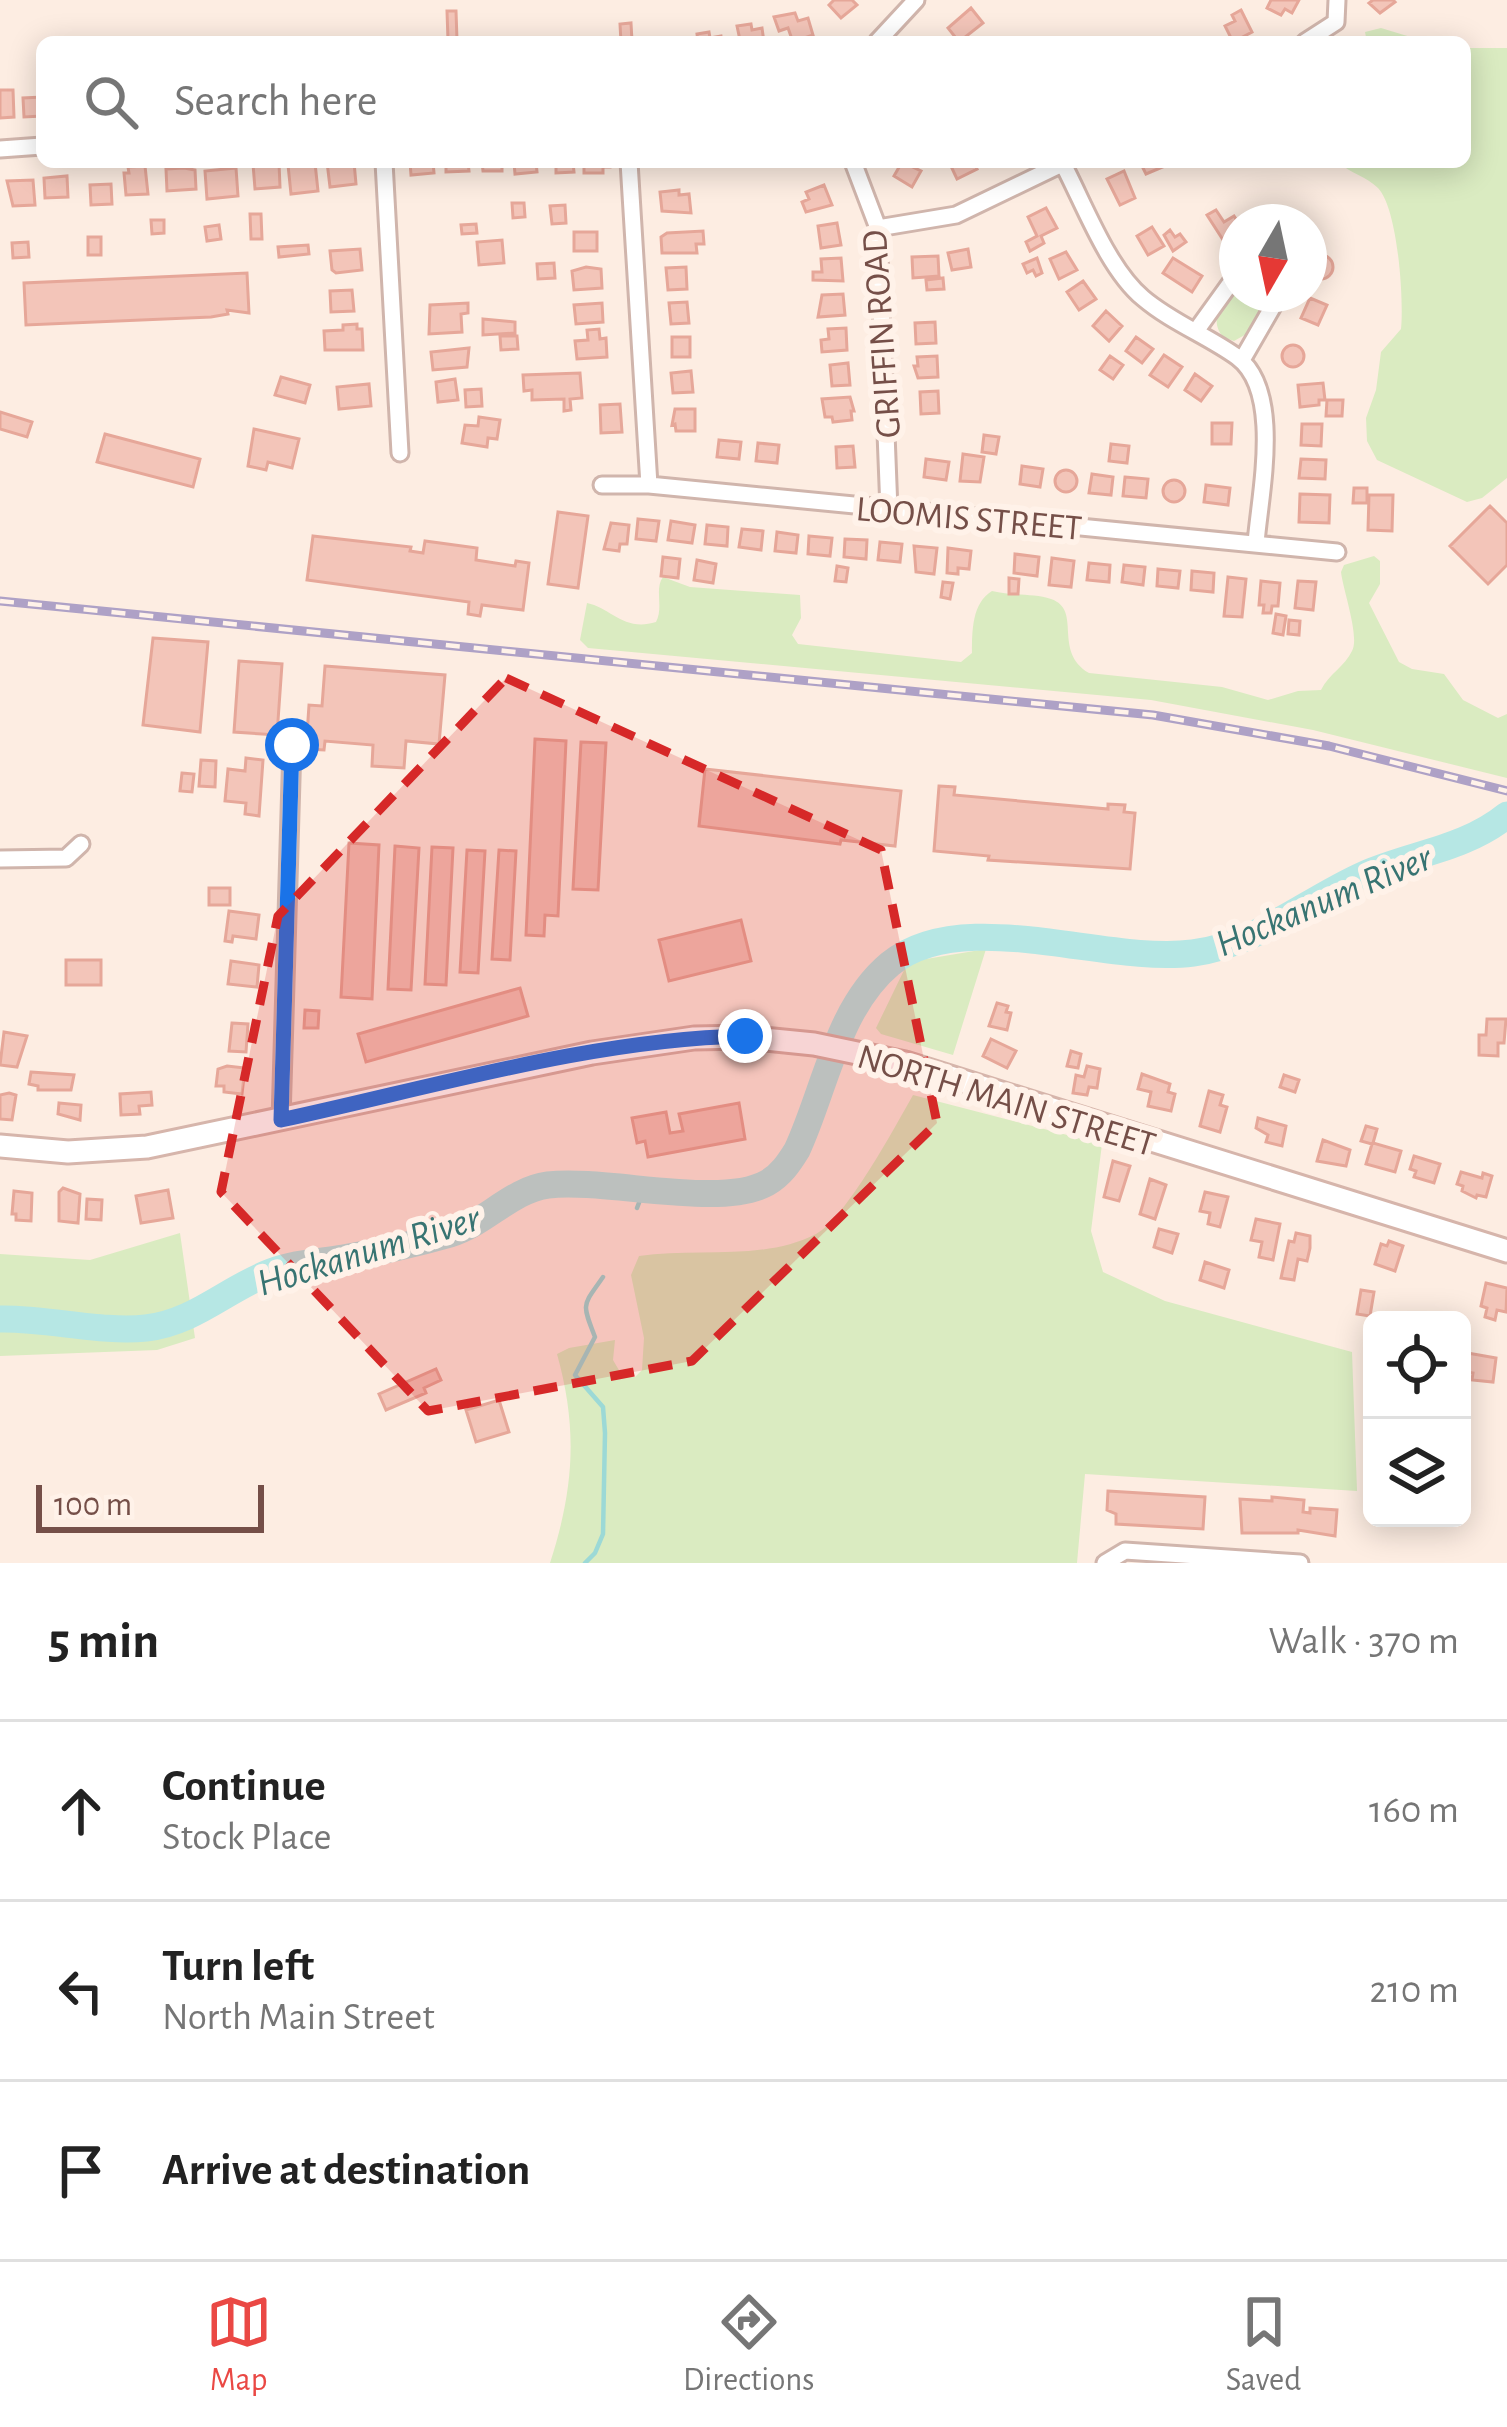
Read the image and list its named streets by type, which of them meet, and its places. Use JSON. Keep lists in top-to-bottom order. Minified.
{"streets":{"main road":["NORTH MAIN STREET"],"street":["GRIFFIN ROAD","LOOMIS STREET"]},"crossings":[["GRIFFIN ROAD","LOOMIS STREET"]],"water":["Hockanum River"],"scale_bar":"100 m","north":"bottom","page":{"search":"Search here","scale":"100 m","heading":["5 min","Walk · 370 m"],"list":[["Continue","Stock Place","160 m"],["Turn left","North Main Street","210 m"],"Arrive at destination"],"nav":["Map","Directions","Saved"]}}
